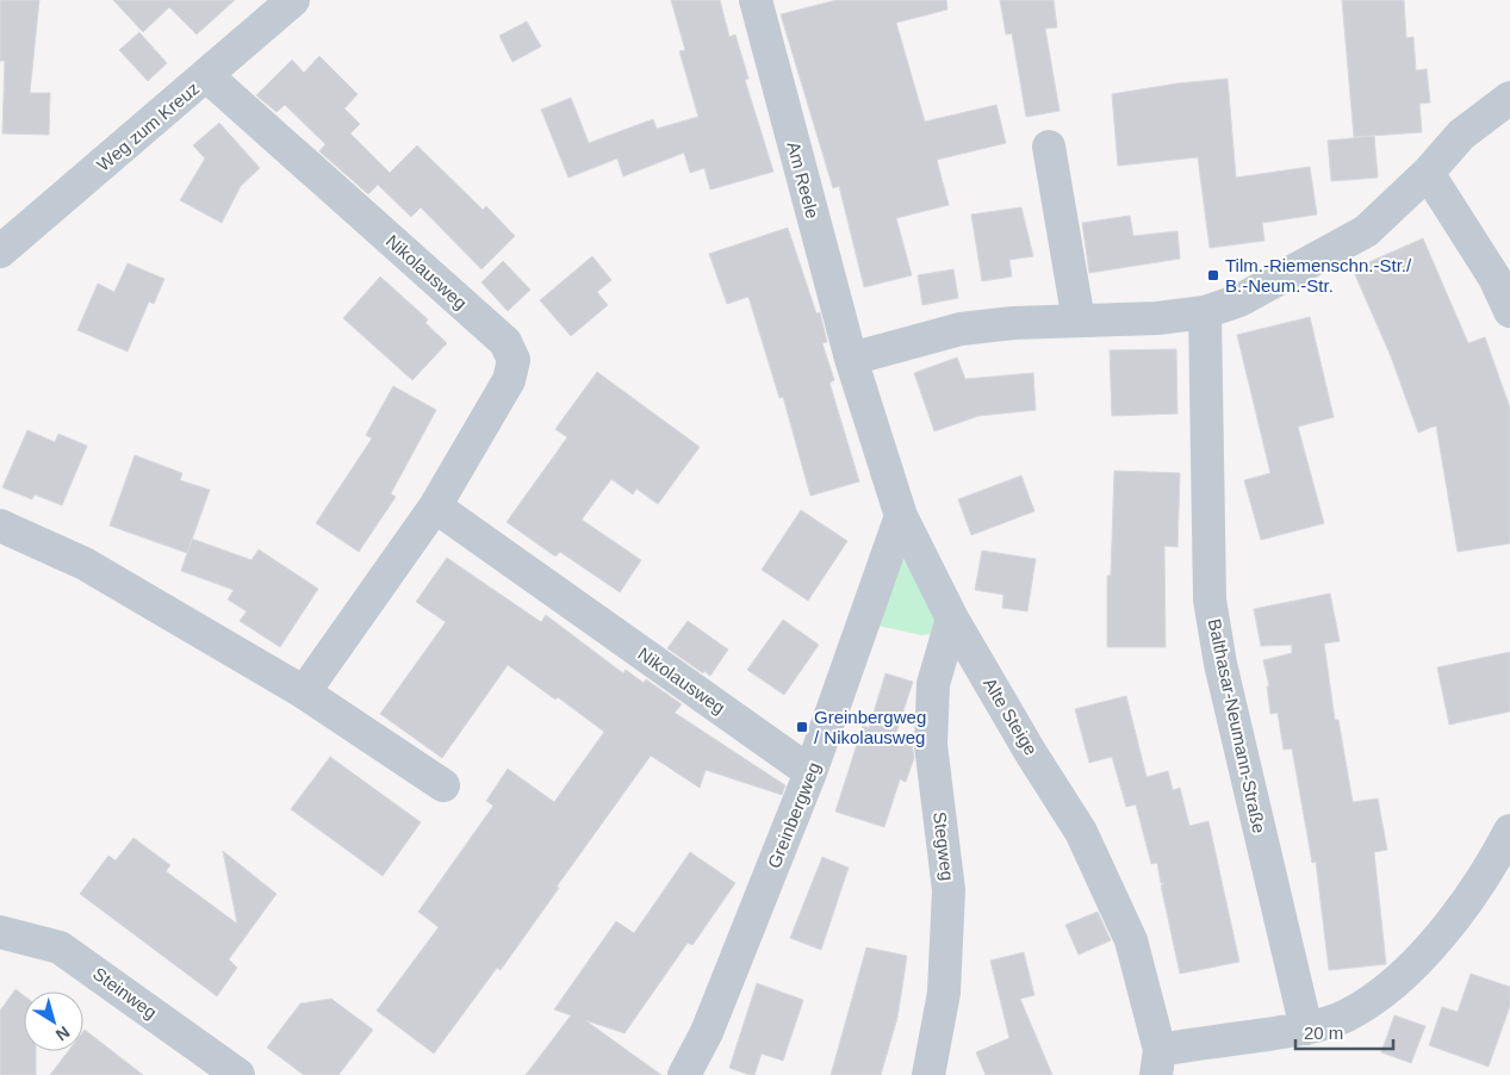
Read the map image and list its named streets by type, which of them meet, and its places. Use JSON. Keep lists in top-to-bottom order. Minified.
{"streets":{"street":["Weg zum Kreuz","Am Reele","Nikolausweg","Alte Steige","Balthasar-Neumann-Straße","Greinbergweg","Stegweg","Steinweg"]},"crossings":[["Weg zum Kreuz","Nikolausweg"],["Am Reele","Alte Steige"],["Nikolausweg","Greinbergweg"],["Alte Steige","Greinbergweg"],["Alte Steige","Stegweg"]],"places":{"transit":["Tilm.-Riemenschn.-Str./ B.-Neum.-Str.","Greinbergweg / Nikolausweg"]},"scale_bar":"20 m","north":"bottom right"}
